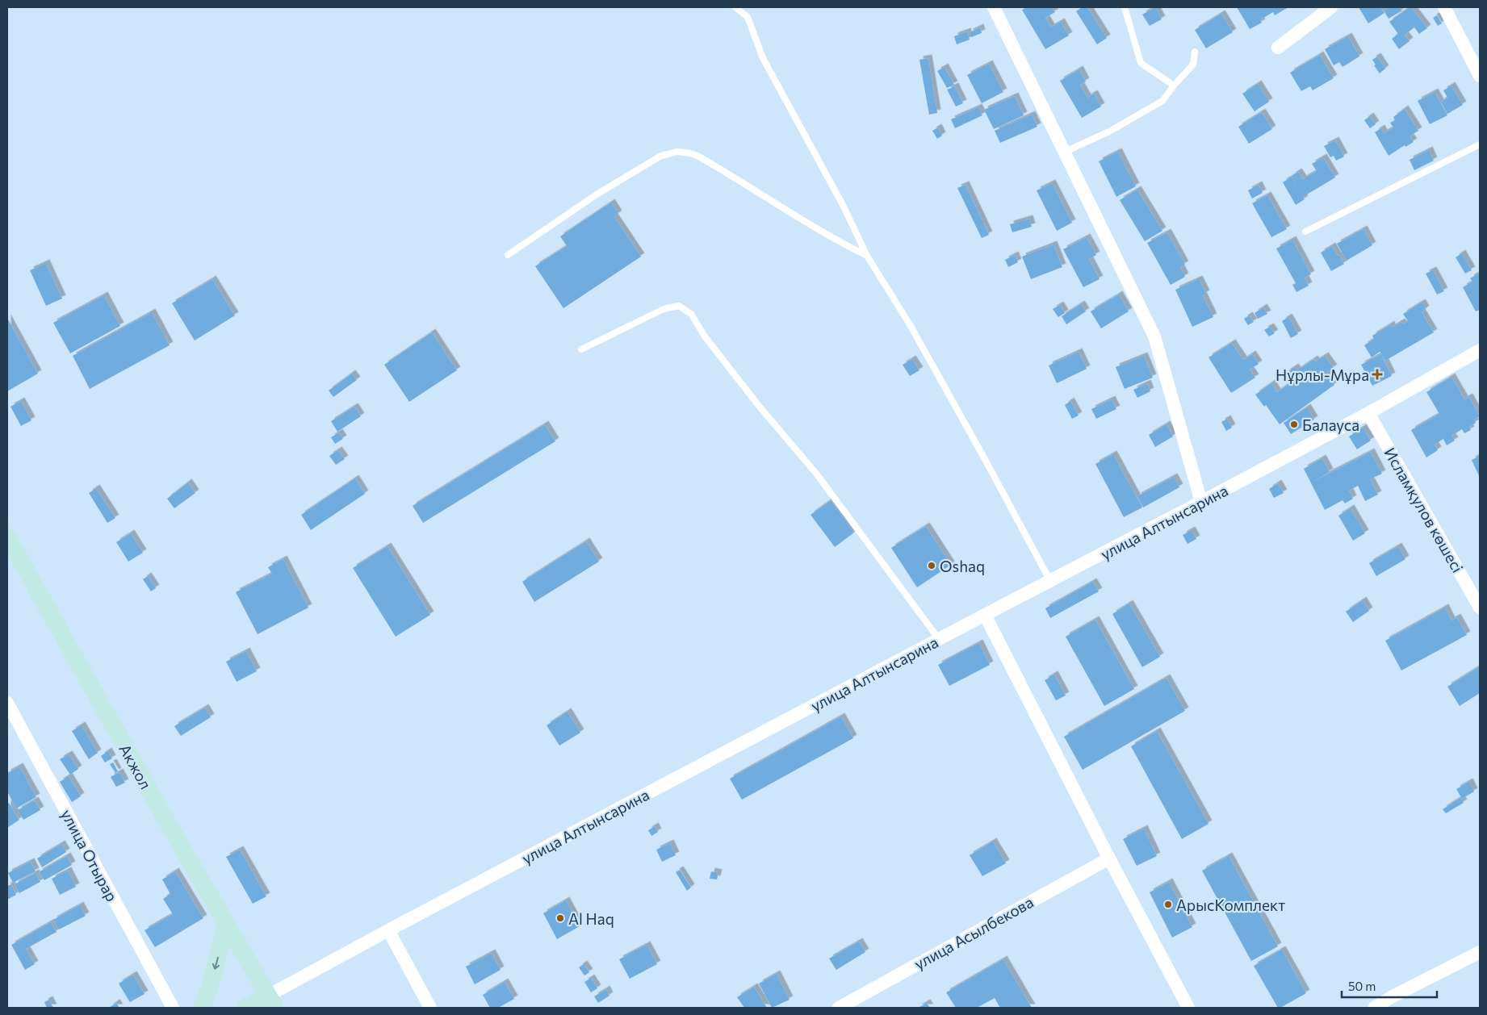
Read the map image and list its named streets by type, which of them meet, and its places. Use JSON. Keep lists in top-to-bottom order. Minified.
{"streets":{"main road":["Акжол"],"street":["Исламқулов көшесі","улица Алтынсарина","улица Отырар","улица Асылбекова"]},"crossings":[["Исламқулов көшесі","улица Алтынсарина"],["улица Алтынсарина","Акжол"]],"places":{"health":["Нұрлы-Мұра"],"other":["Балауса","Oshaq","АрысКомплект","Al Haq"]},"scale_bar":"50 m"}
